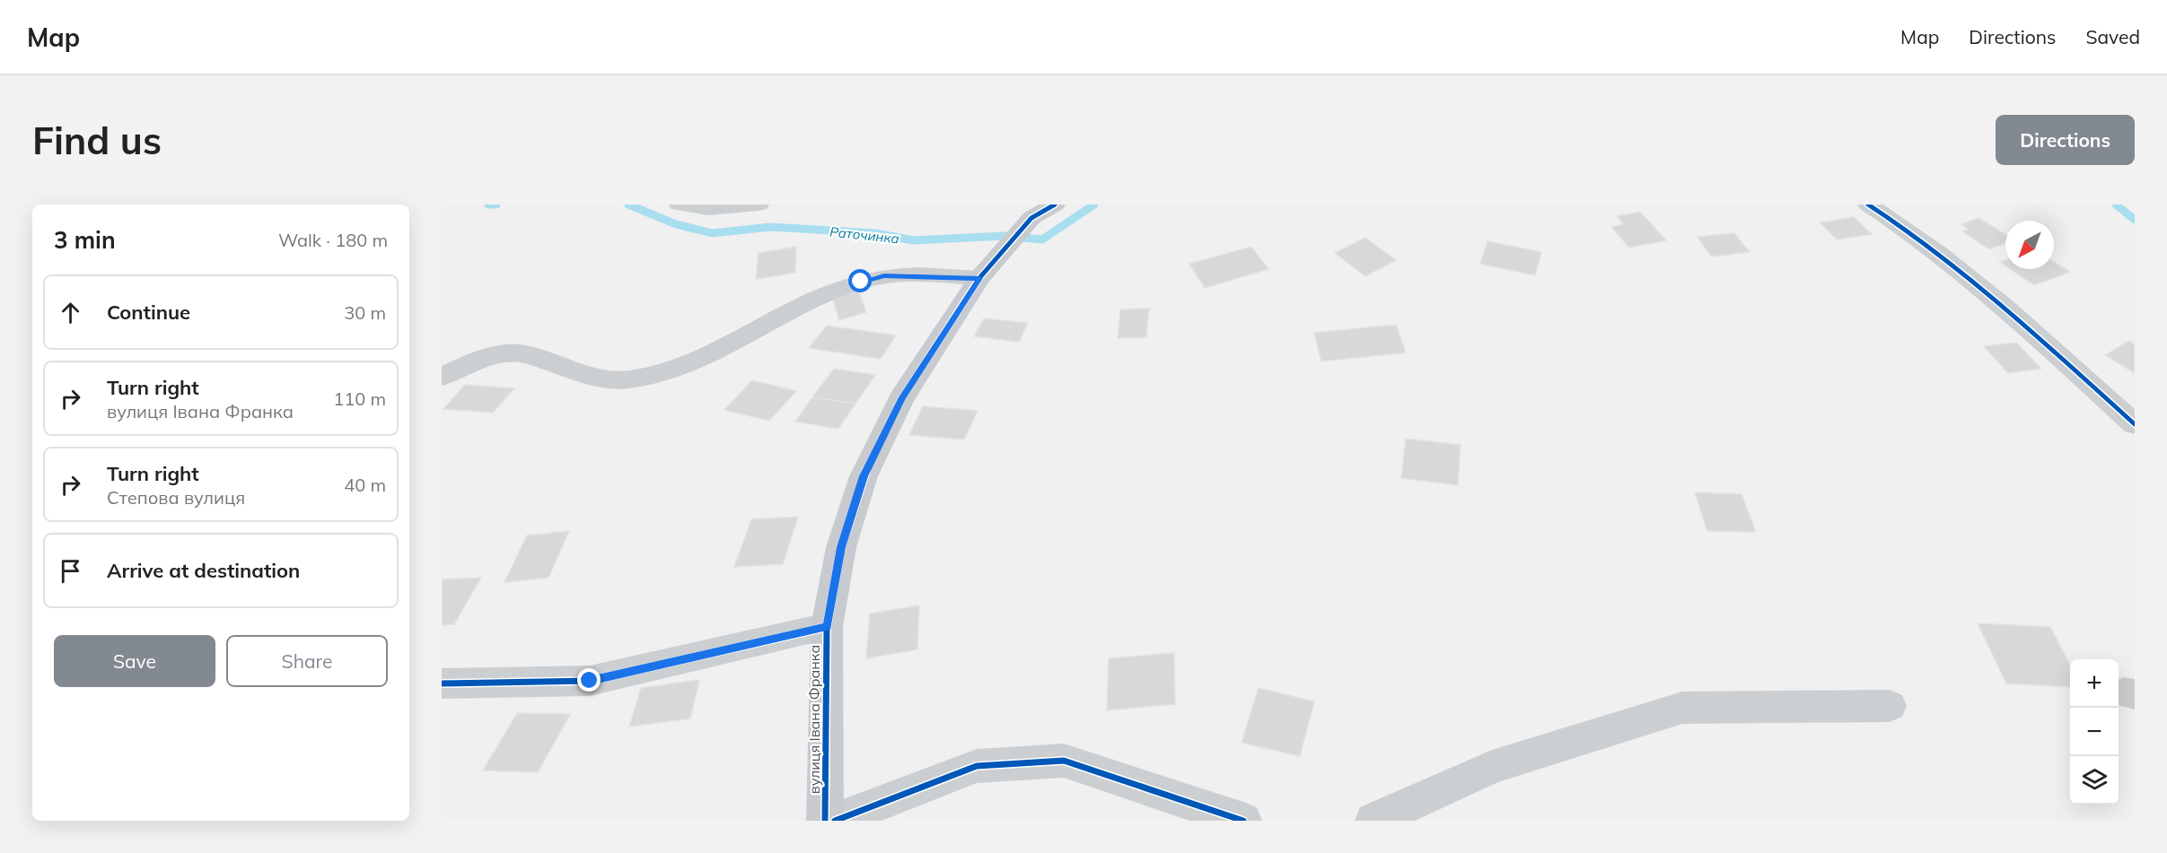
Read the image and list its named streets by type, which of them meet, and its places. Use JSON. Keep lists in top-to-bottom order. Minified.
{"streets":{"main road":["вулиця Івана Франка"]},"water":["Раточинка"],"north":"bottom left","page":{"header":"Map","nav":["Map","Directions","Saved"],"buttons":["Directions",["Save","Share"]],"title":"Find us","heading":["3 min","Walk · 180 m"],"list":[["Continue","30 m"],["Turn right","вулиця Івана Франка","110 m"],["Turn right","Степова вулиця","40 m"],"Arrive at destination"],"map_buttons":["+","−"]}}
